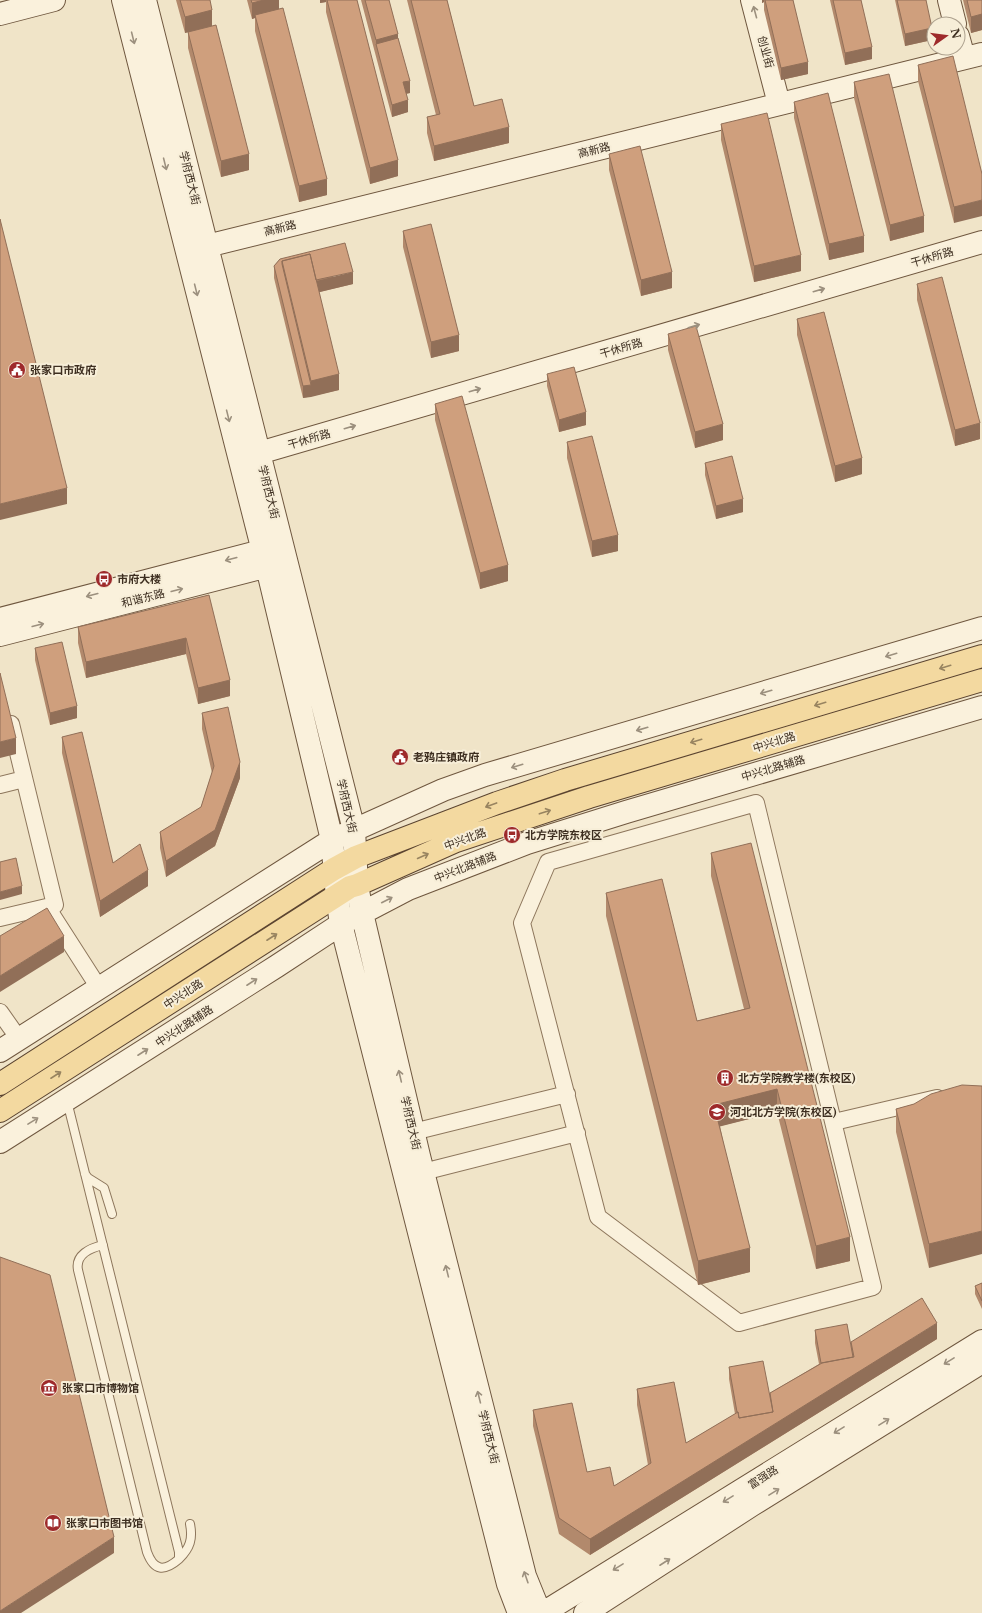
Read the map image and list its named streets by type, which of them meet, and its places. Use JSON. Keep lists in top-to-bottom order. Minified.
{"streets":{"main road":["中兴北路"],"street":["创业街","高新路","学府西大街","干休所路","和谐东路","中兴北路辅路","富强路"]},"crossings":[["创业街","高新路"],["高新路","学府西大街"],["学府西大街","干休所路"],["学府西大街","和谐东路"],["学府西大街","中兴北路"],["学府西大街","中兴北路辅路"],["学府西大街","富强路"]],"one_way":["创业街","干休所路"],"places":{"public building":["张家口市政府","老鸦庄镇政府"],"bus stop":["市府大楼","北方学院东校区"],"building":["北方学院教学楼(东校区)"],"school or university":["河北北方学院(东校区)"],"museum":["张家口市博物馆"],"library":["张家口市图书馆"]},"north":"right"}
